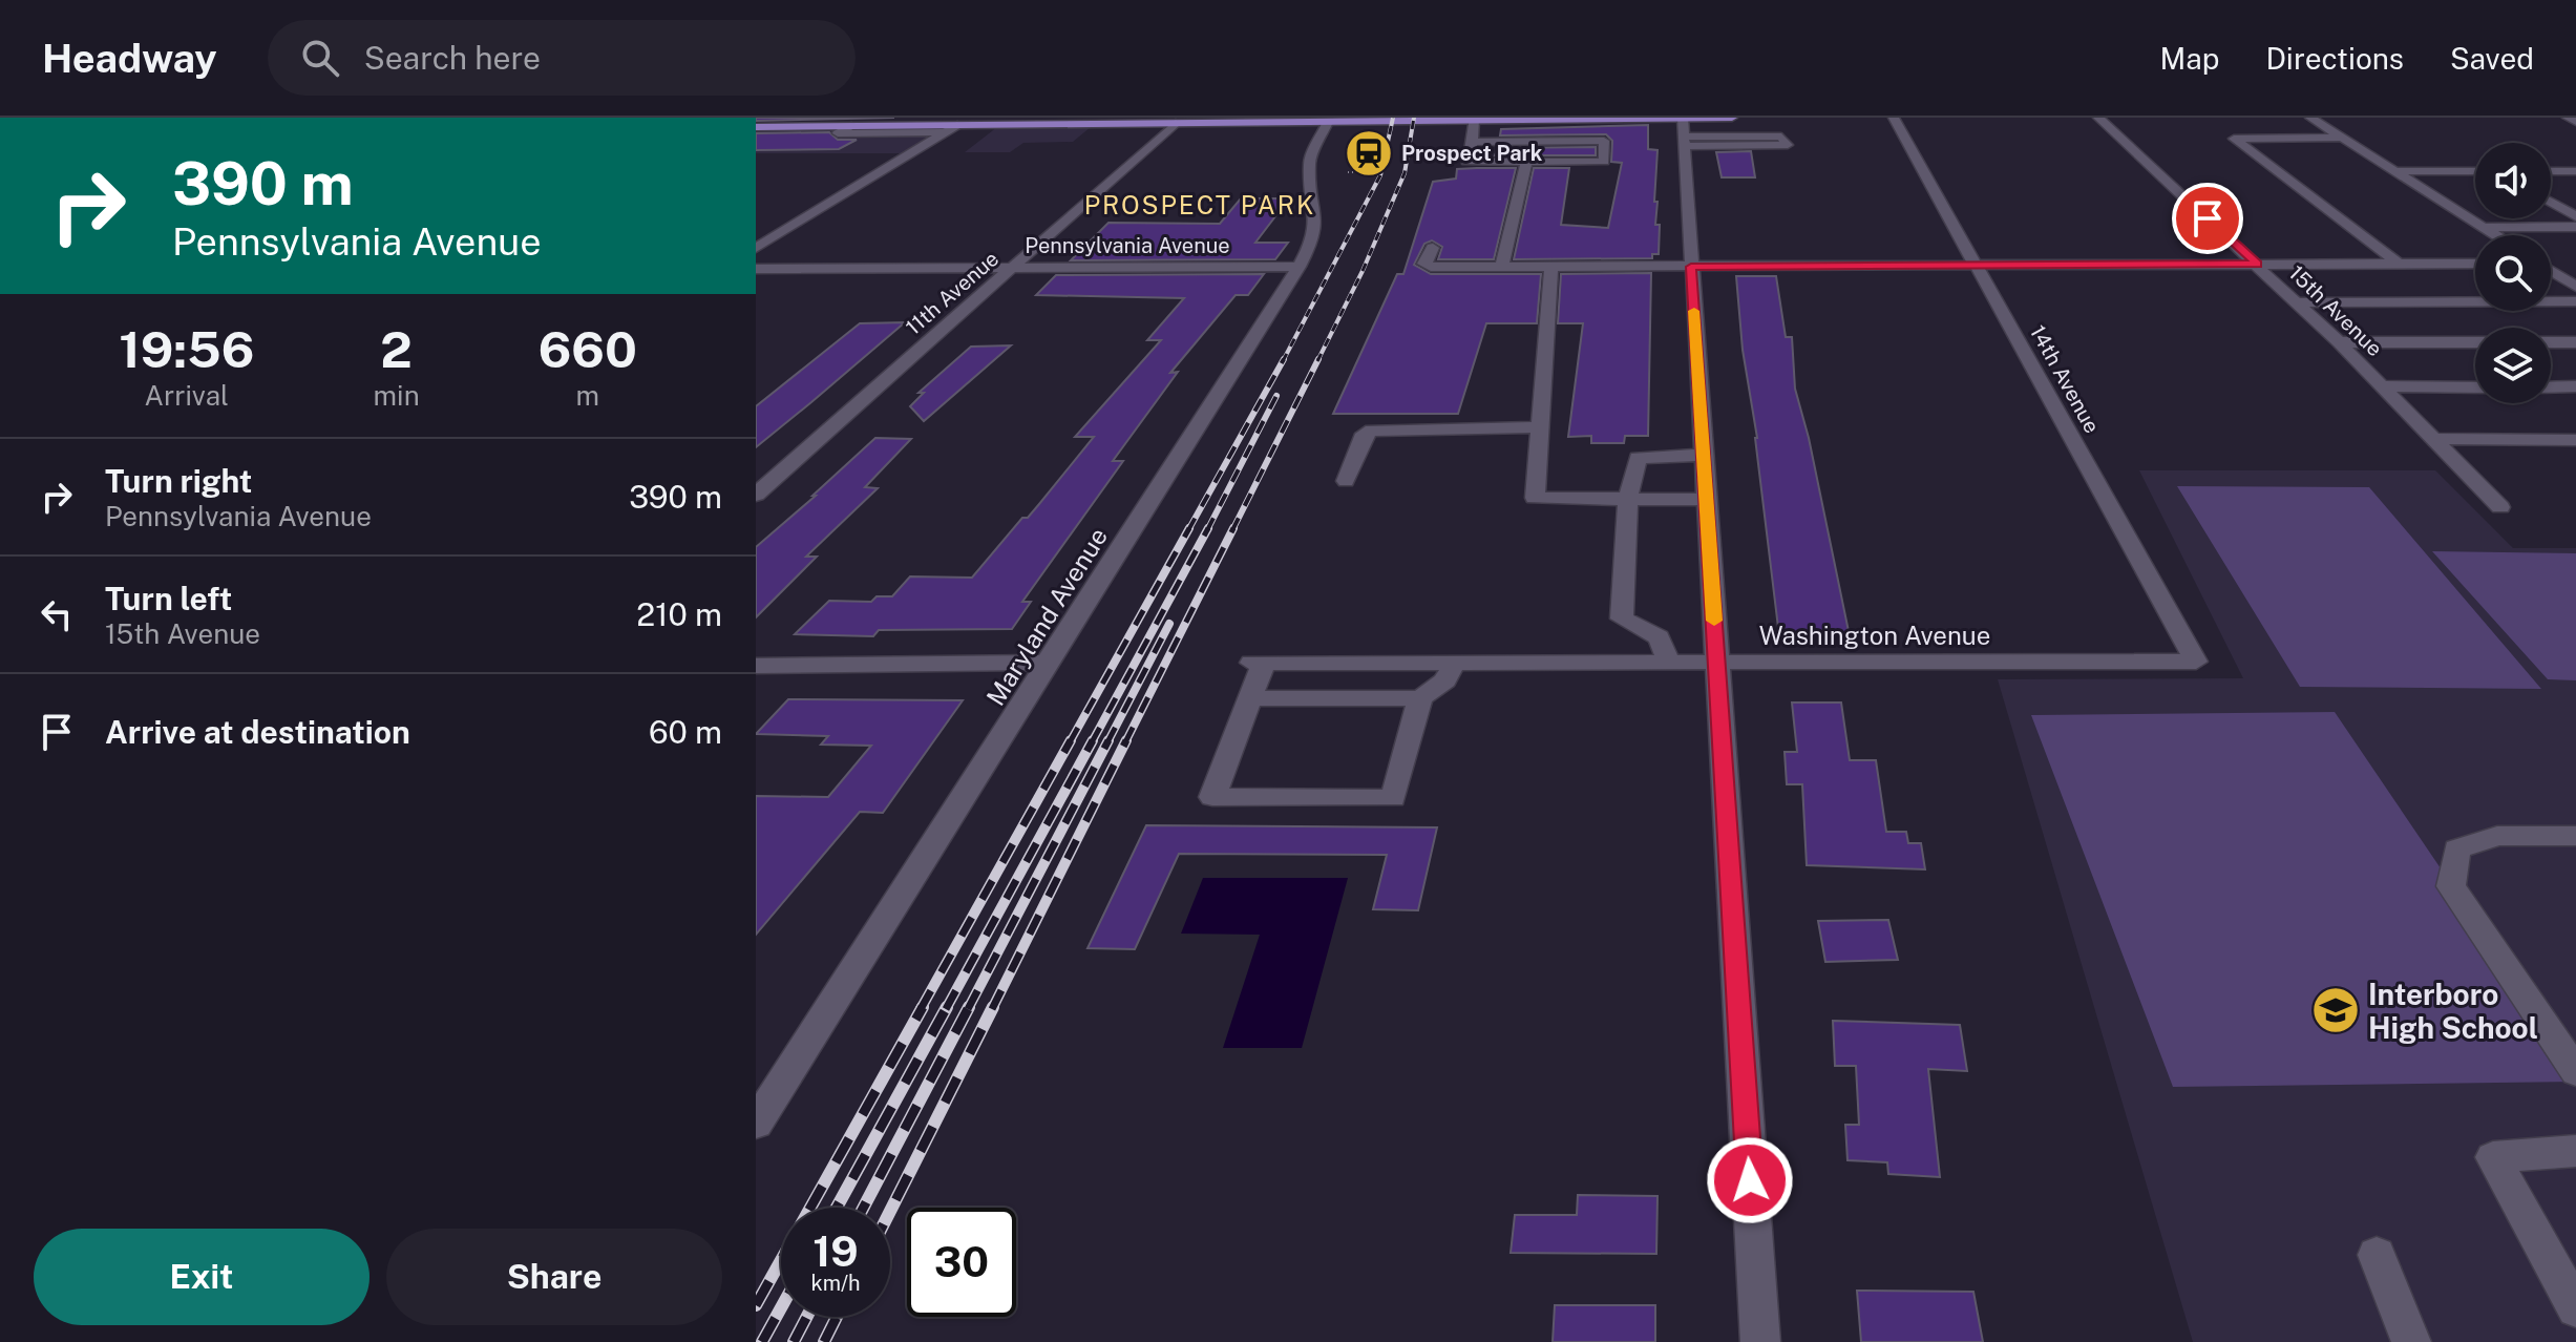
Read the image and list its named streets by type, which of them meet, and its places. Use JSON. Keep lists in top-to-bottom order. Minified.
{"streets":{"street":["Pennsylvania Avenue","11th Avenue","15th Avenue","14th Avenue","Maryland Avenue","Washington Avenue"]},"crossings":[["Pennsylvania Avenue","11th Avenue"],["Pennsylvania Avenue","Maryland Avenue"],["14th Avenue","Washington Avenue"]],"districts":["PROSPECT PARK"],"places":{"station":["Prospect Park"],"school or university":["Interboro High School"]},"page":{"header":"Headway","search":"Search here","nav":["Map","Directions","Saved"],"turn":["390 m","Pennsylvania Avenue"],"eta":["19:56","Arrival","2","min","660","m"],"list":[{"name":"Turn right","note":"Pennsylvania Avenue","value":"390 m"},{"name":"Turn left","note":"15th Avenue","value":"210 m"},{"name":"Arrive at destination","value":"60 m"}],"speed":"19 km/h","limit":"30","buttons":["Exit","Share"]}}
